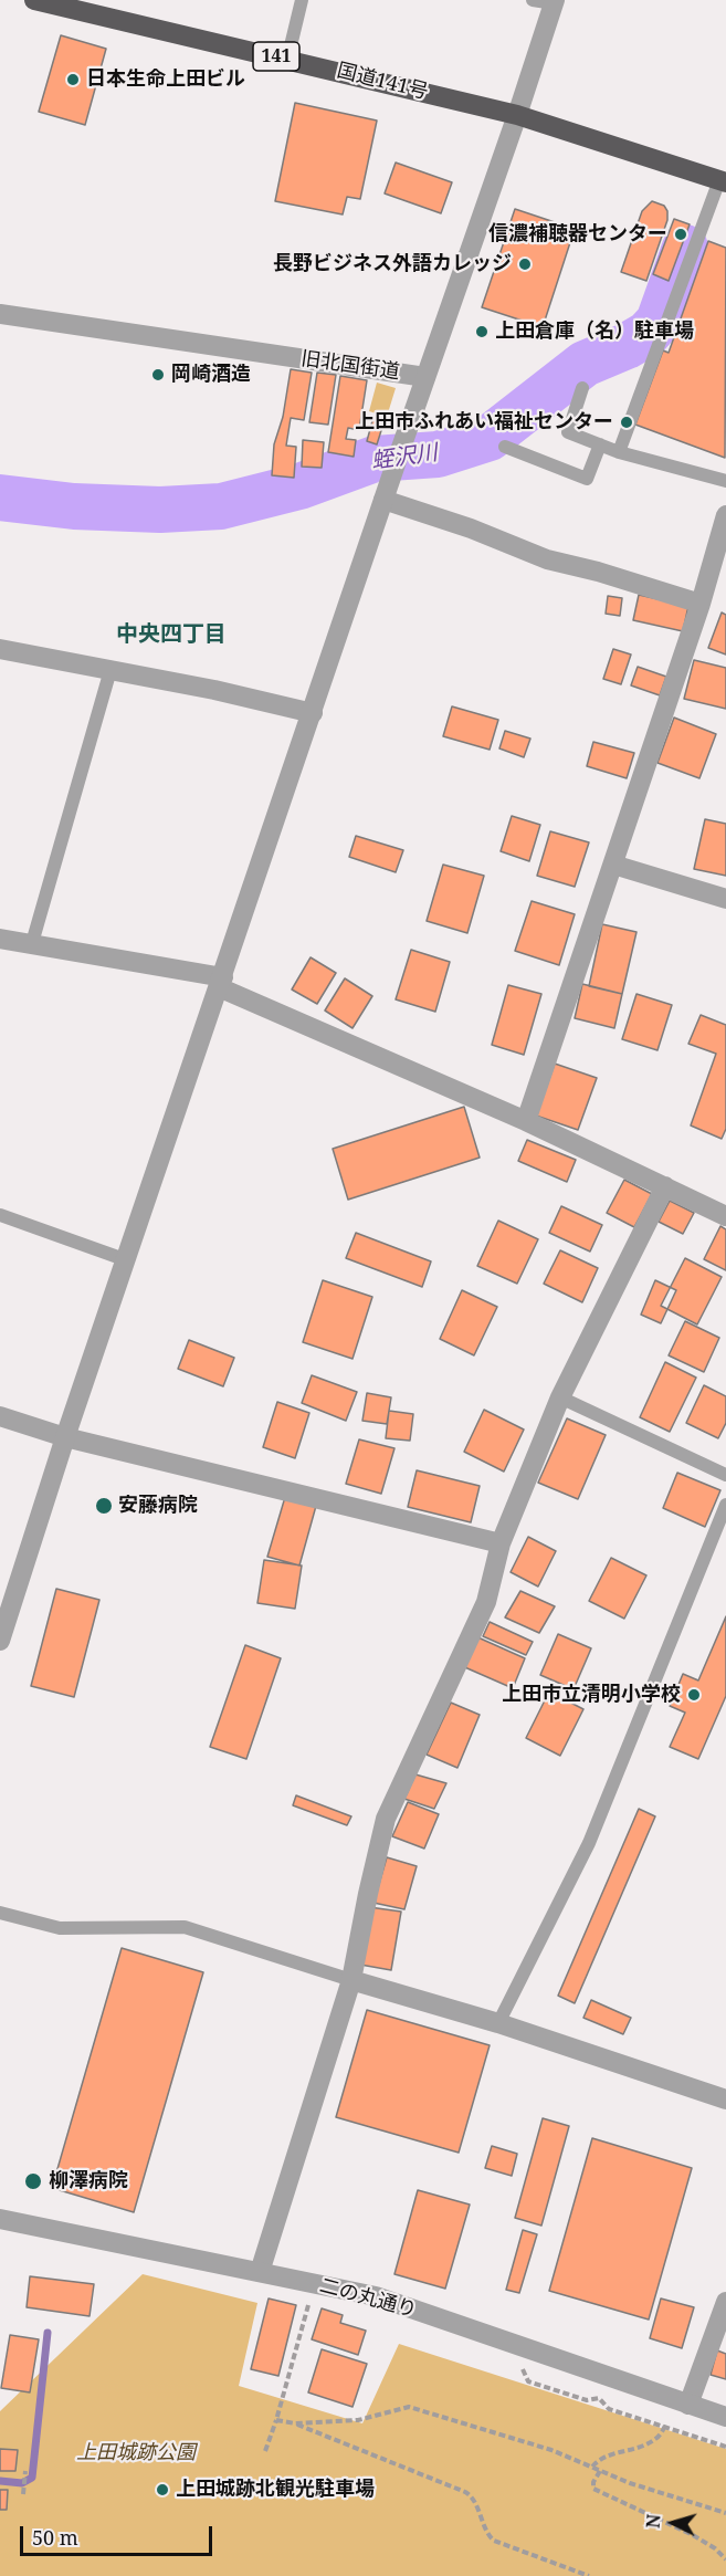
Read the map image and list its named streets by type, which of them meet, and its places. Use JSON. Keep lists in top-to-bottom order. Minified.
{"streets":{"highway":["141","国道141号"],"street":["旧北国街道","二の丸通り"]},"crossings":[["国道141号","旧北国街道"]],"districts":["中央四丁目"],"water":["蛭沢川"],"parks":["上田城跡公園"],"places":["日本生命上田ビル","信濃補聴器センター","長野ビジネス外語カレッジ","上田倉庫（名）駐車場","岡崎酒造","上田市ふれあい福祉センター","安藤病院","上田市立清明小学校","柳澤病院","上田城跡北観光駐車場"],"scale_bar":"50 m","north":"left"}
